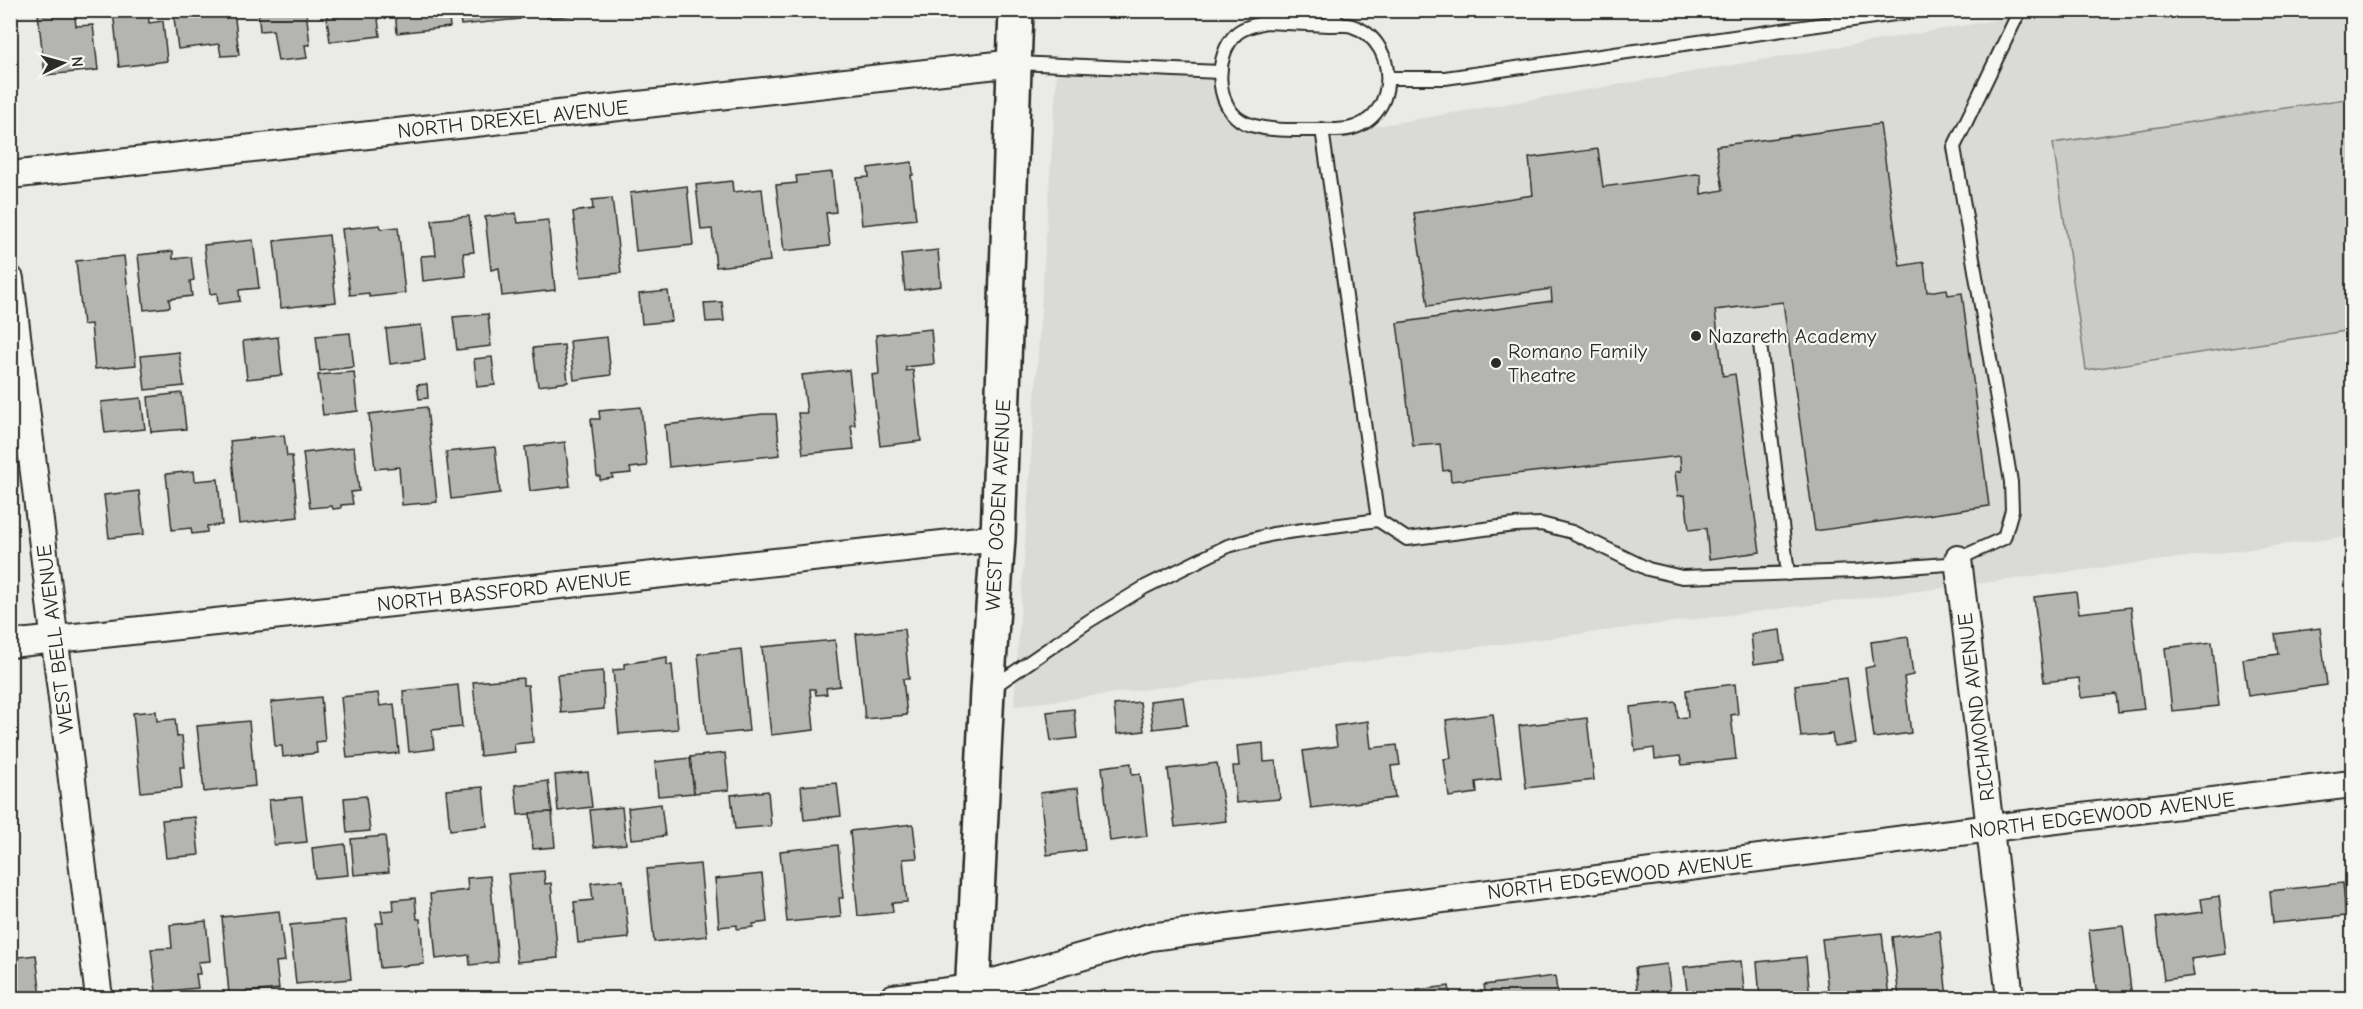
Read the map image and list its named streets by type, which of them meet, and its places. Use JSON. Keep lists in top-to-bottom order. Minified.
{"streets":{"main road":["WEST OGDEN AVENUE"],"street":["NORTH DREXEL AVENUE","NORTH BASSFORD AVENUE","WEST BELL AVENUE","RICHMOND AVENUE","NORTH EDGEWOOD AVENUE"]},"crossings":[["NORTH DREXEL AVENUE","WEST OGDEN AVENUE"],["WEST OGDEN AVENUE","NORTH BASSFORD AVENUE"],["WEST OGDEN AVENUE","NORTH EDGEWOOD AVENUE"],["NORTH BASSFORD AVENUE","WEST BELL AVENUE"],["RICHMOND AVENUE","NORTH EDGEWOOD AVENUE"]],"places":["Nazareth Academy","Romano Family Theatre"],"north":"right"}
